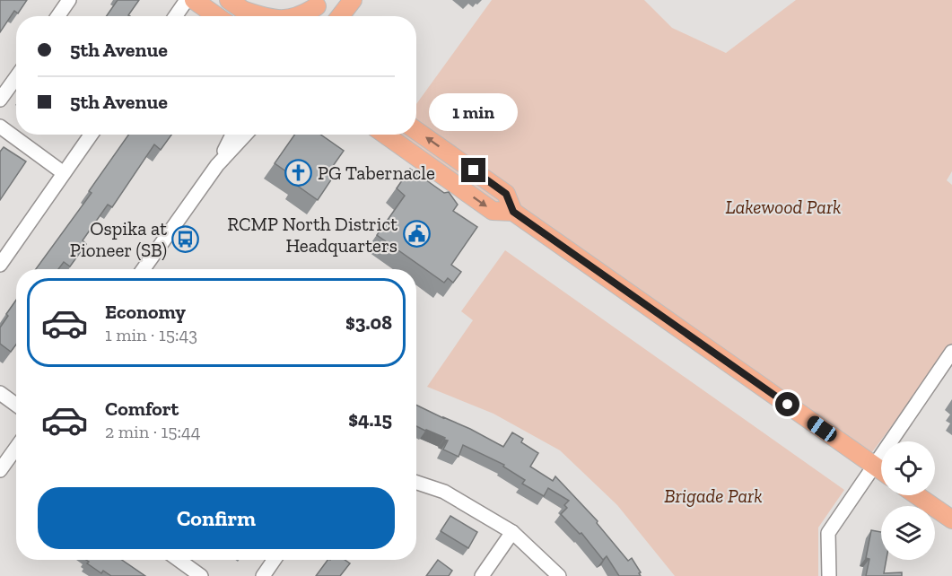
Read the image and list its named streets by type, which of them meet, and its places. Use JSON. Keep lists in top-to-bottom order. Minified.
{"parks":["Lakewood Park","Brigade Park"],"places":{"church":["PG Tabernacle"],"public building":["RCMP North District Headquarters"],"bus stop":["Ospika at Pioneer (SB)"]},"page":{"banner":["5th Avenue","5th Avenue"],"bubble":"1 min","list":[{"name":"Economy","note":"1 min · 15:43","value":"$3.08"},{"name":"Comfort","note":"2 min · 15:44","value":"$4.15"}],"buttons":"Confirm"}}
